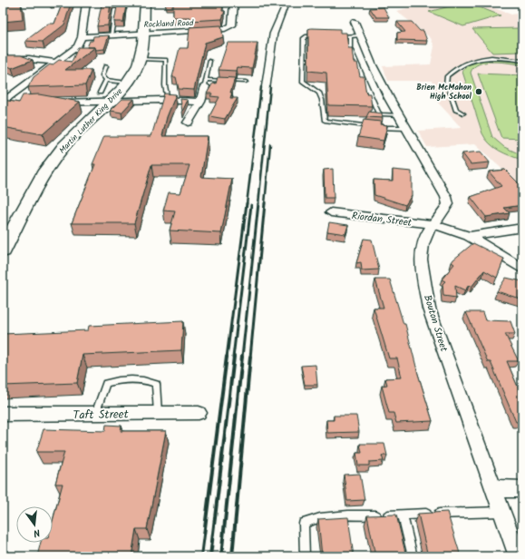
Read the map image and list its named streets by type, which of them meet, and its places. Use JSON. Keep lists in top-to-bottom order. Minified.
{"streets":{"main road":["Martin Luther King Drive"],"street":["Rockland Road","Riordan Street","Bouton Street","Taft Street"]},"crossings":[["Rockland Road","Martin Luther King Drive"],["Riordan Street","Bouton Street"]],"places":["Brien McMahon High School"],"north":"bottom"}
